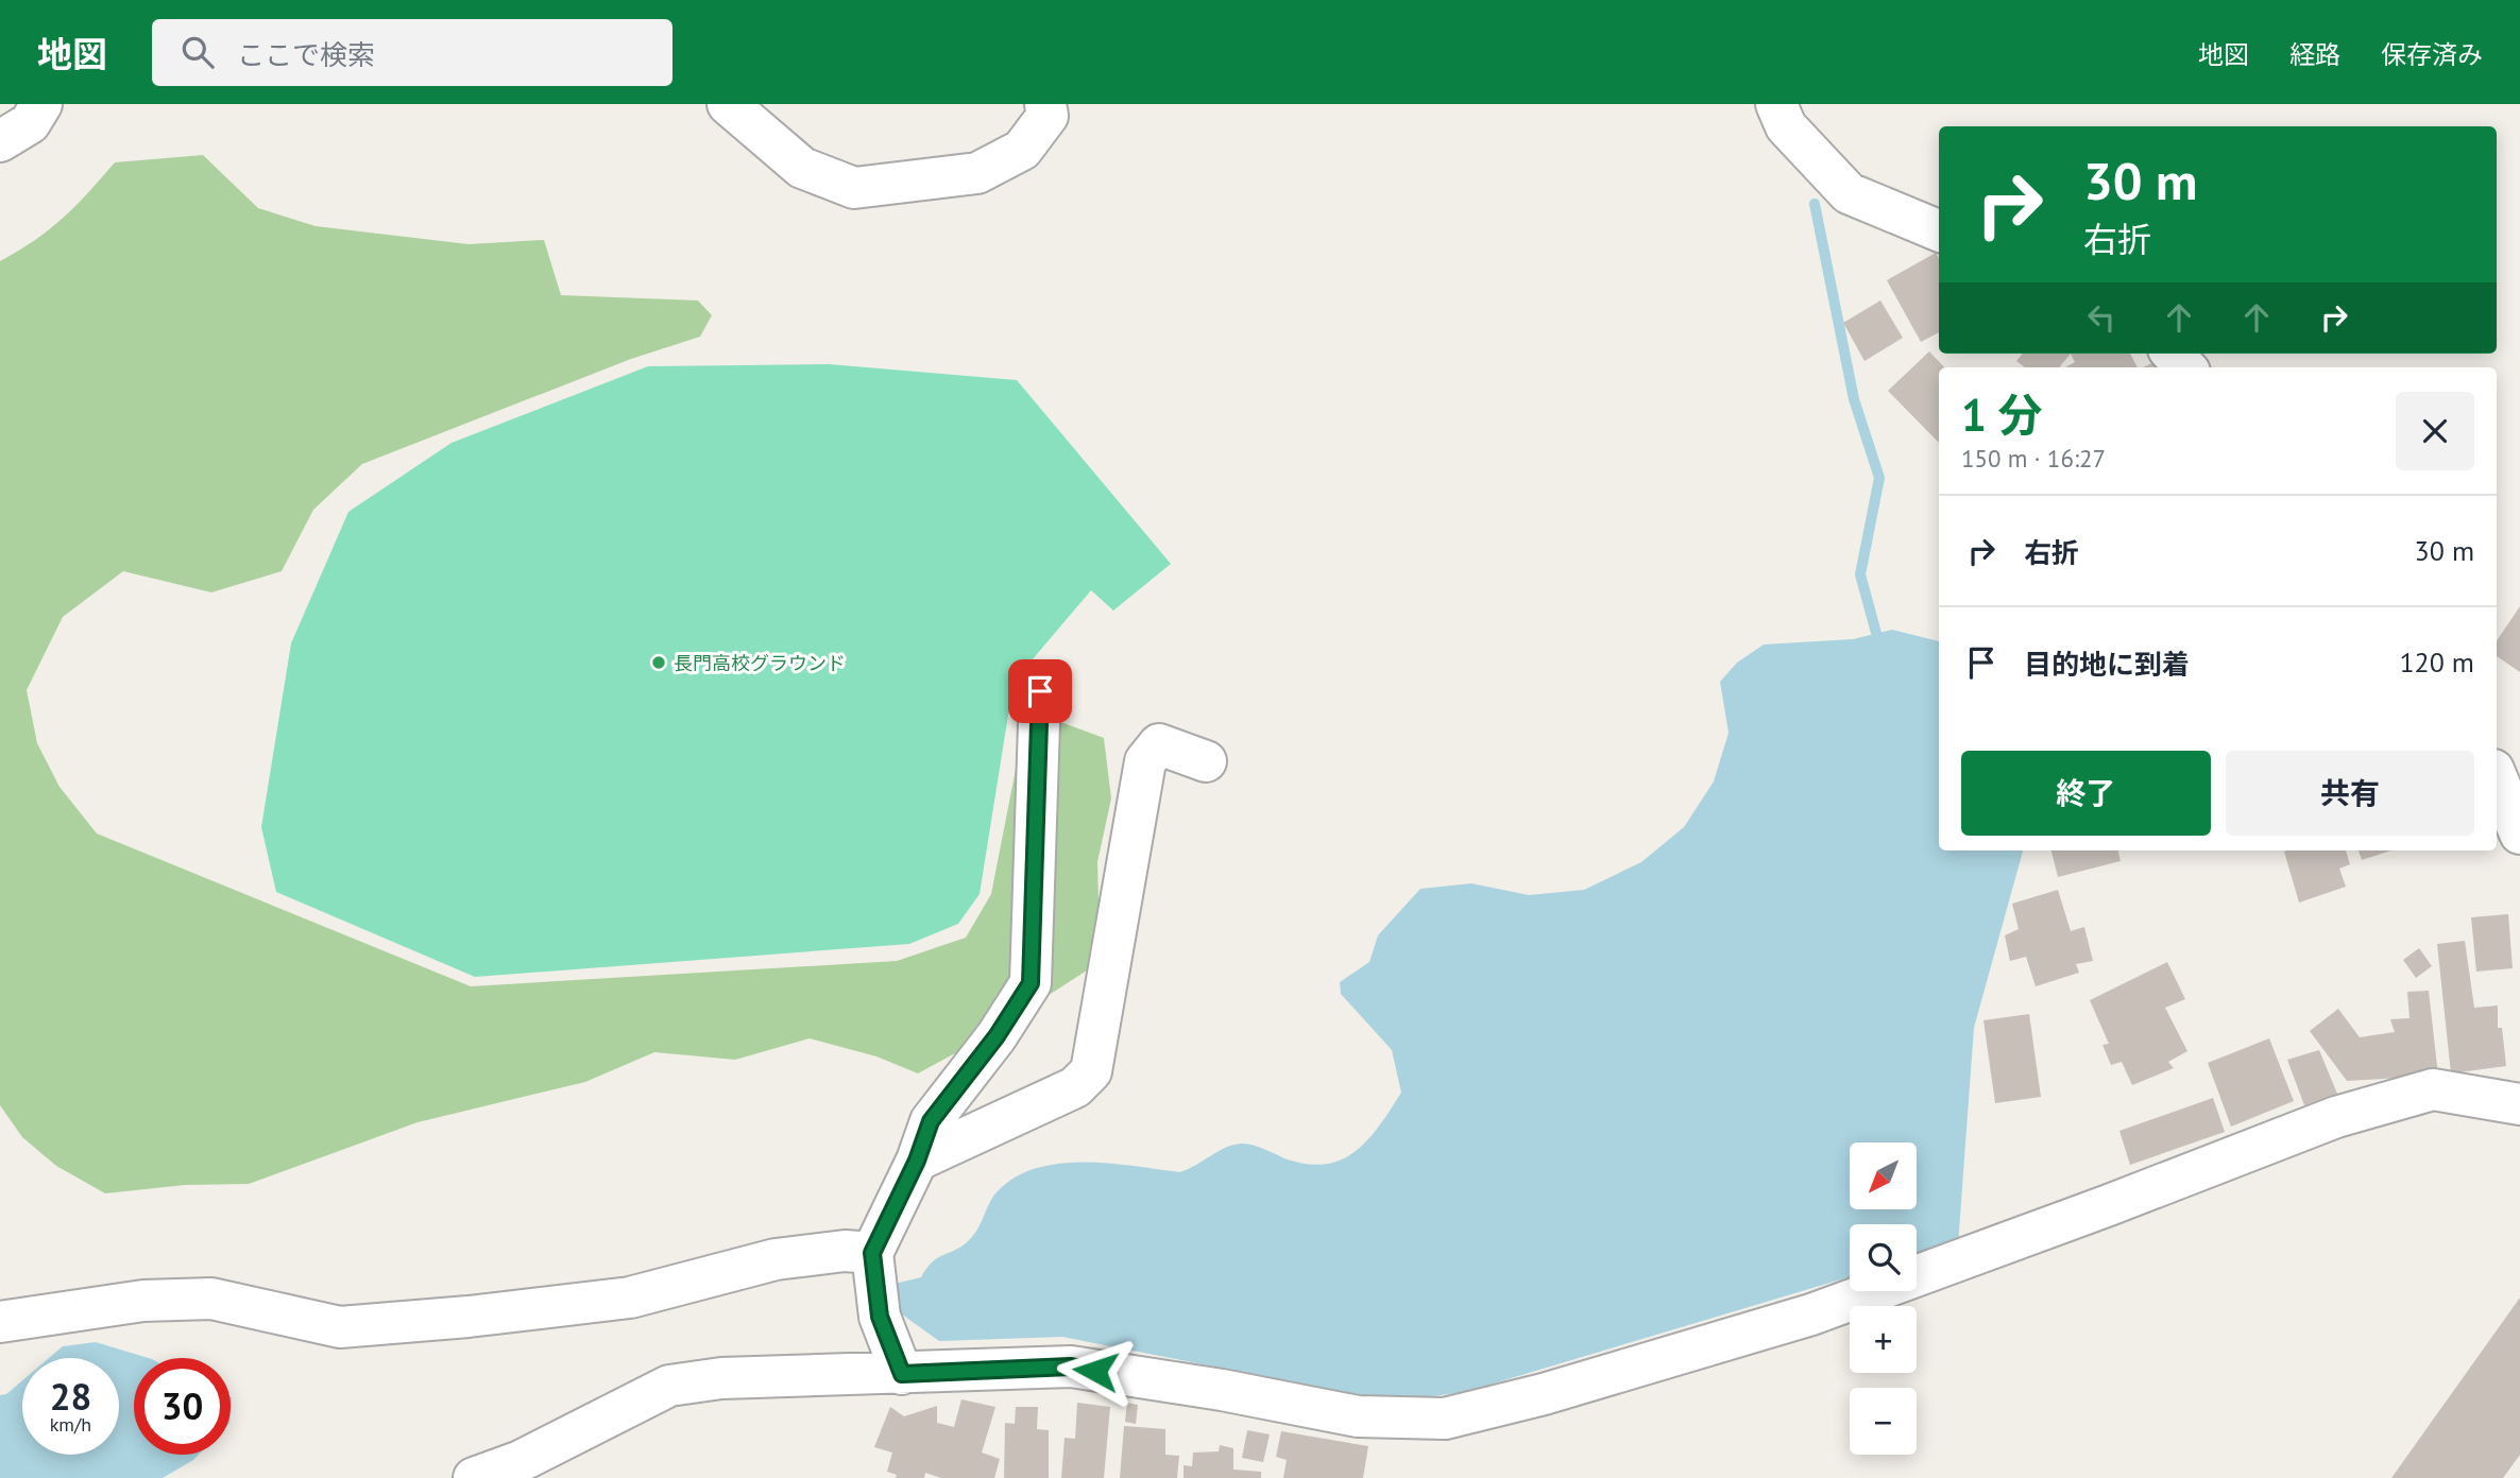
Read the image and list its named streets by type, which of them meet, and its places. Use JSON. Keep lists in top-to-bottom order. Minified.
{"places":["長門高校グラウンド"],"north":"bottom left","page":{"header":"地図","search":"ここで検索","nav":["地図","経路","保存済み"],"turn":["30 m","右折"],"heading":["1 分","150 m · 16:27"],"list":[{"name":"右折","value":"30 m"},{"name":"目的地に到着","value":"120 m"}],"buttons":["終了","共有"],"map_buttons":["+","−"],"speed":"28 km/h","limit":"30"}}
